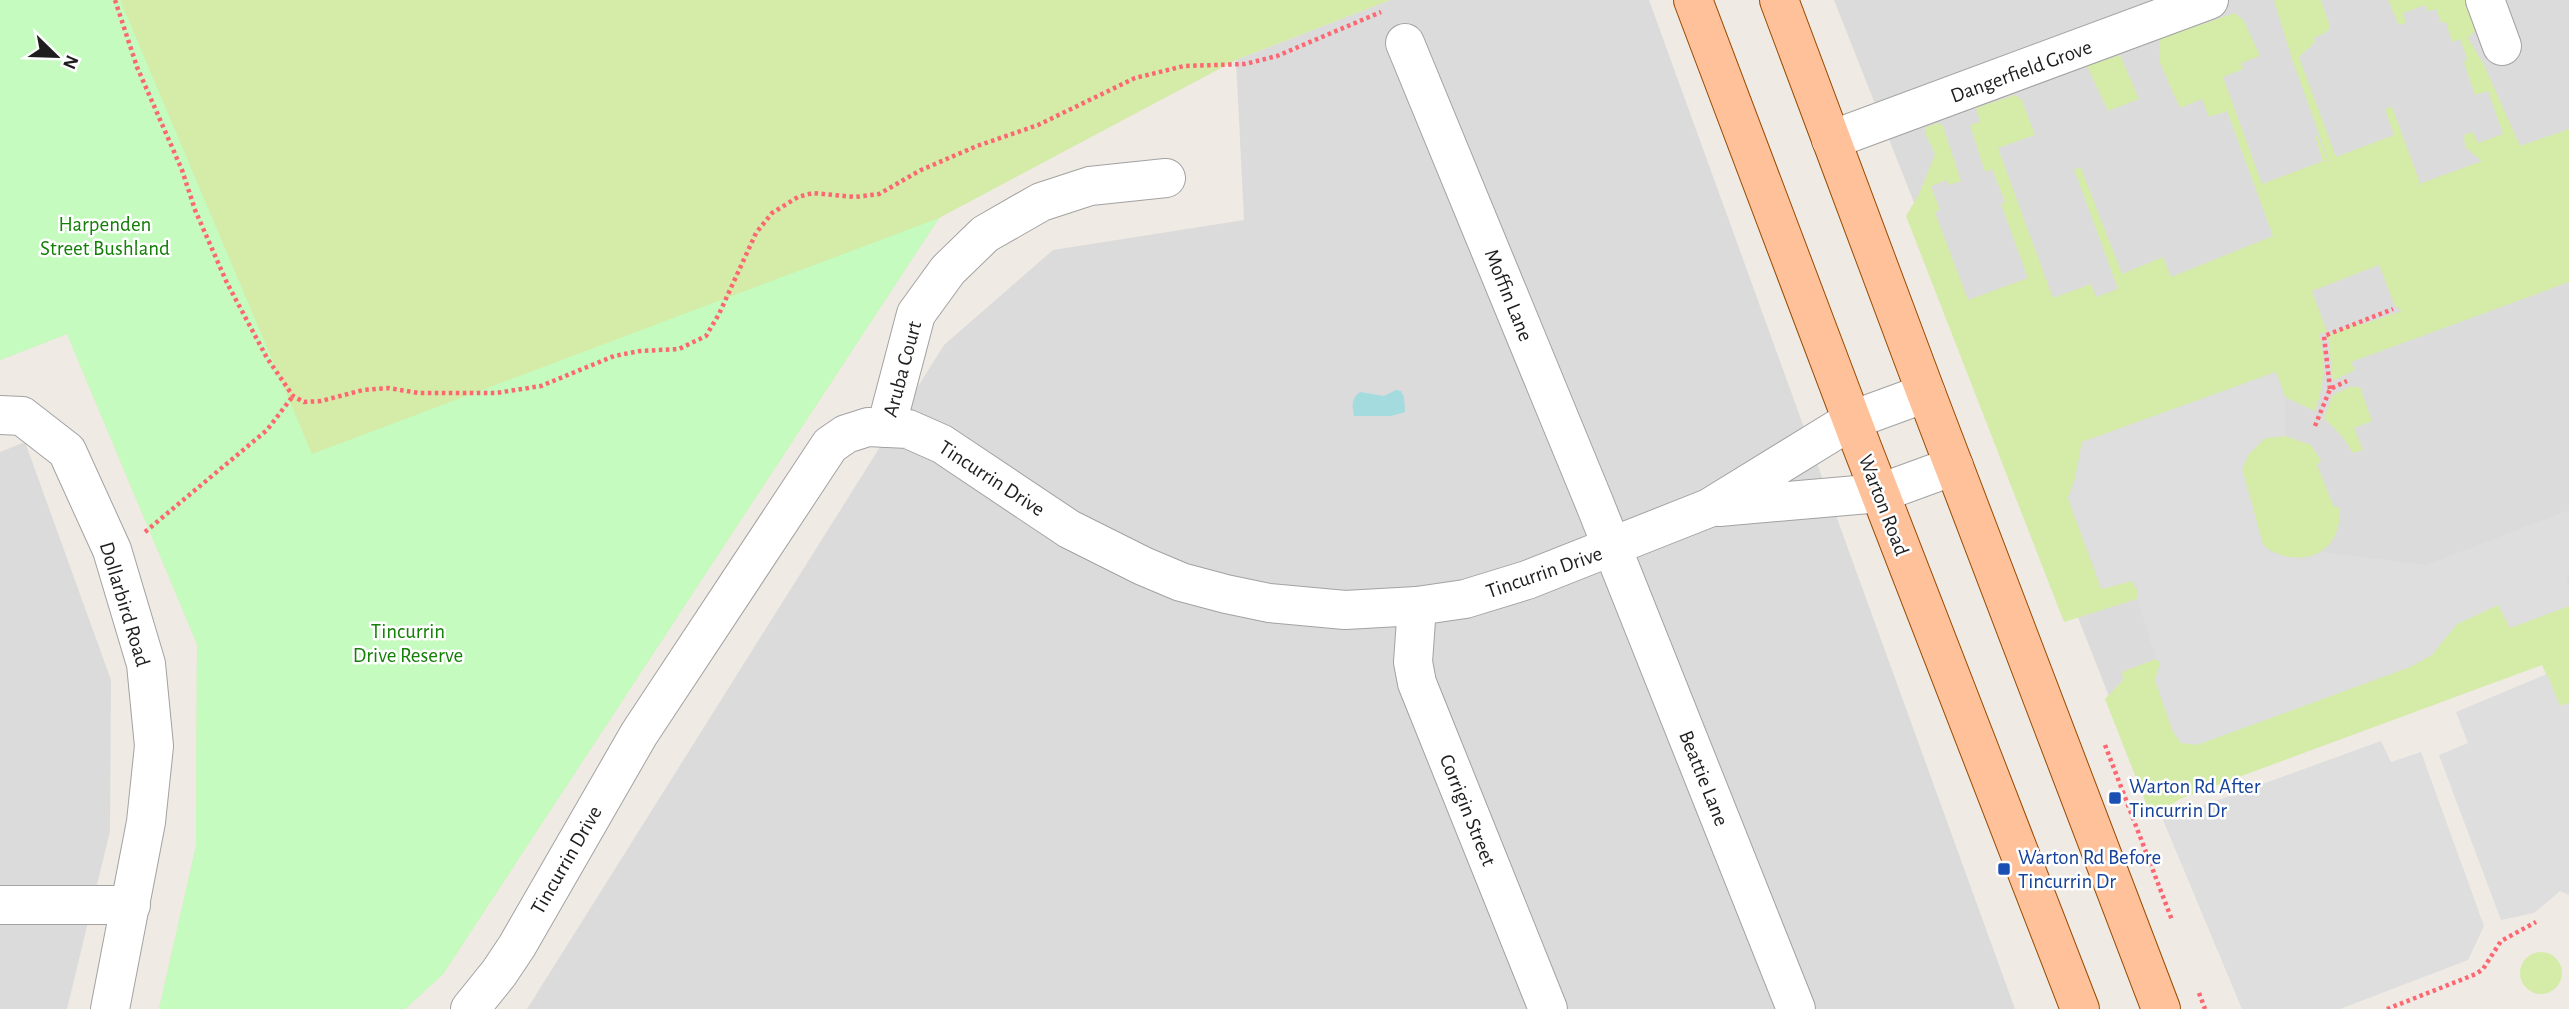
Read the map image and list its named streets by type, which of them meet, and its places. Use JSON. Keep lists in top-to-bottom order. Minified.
{"streets":{"main road":["Warton Road"],"street":["Dangerfield Grove","Moffin Lane","Aruba Court","Tincurrin Drive","Dollarbird Road","Beattie Lane","Corrigin Street"]},"crossings":[["Moffin Lane","Tincurrin Drive"],["Moffin Lane","Beattie Lane"],["Aruba Court","Tincurrin Drive"],["Tincurrin Drive","Warton Road"],["Tincurrin Drive","Beattie Lane"],["Tincurrin Drive","Corrigin Street"]],"parks":["Harpenden Street Bushland","Tincurrin Drive Reserve"],"places":{"transit":["Warton Rd After Tincurrin Dr","Warton Rd Before Tincurrin Dr"]},"north":"bottom right"}
